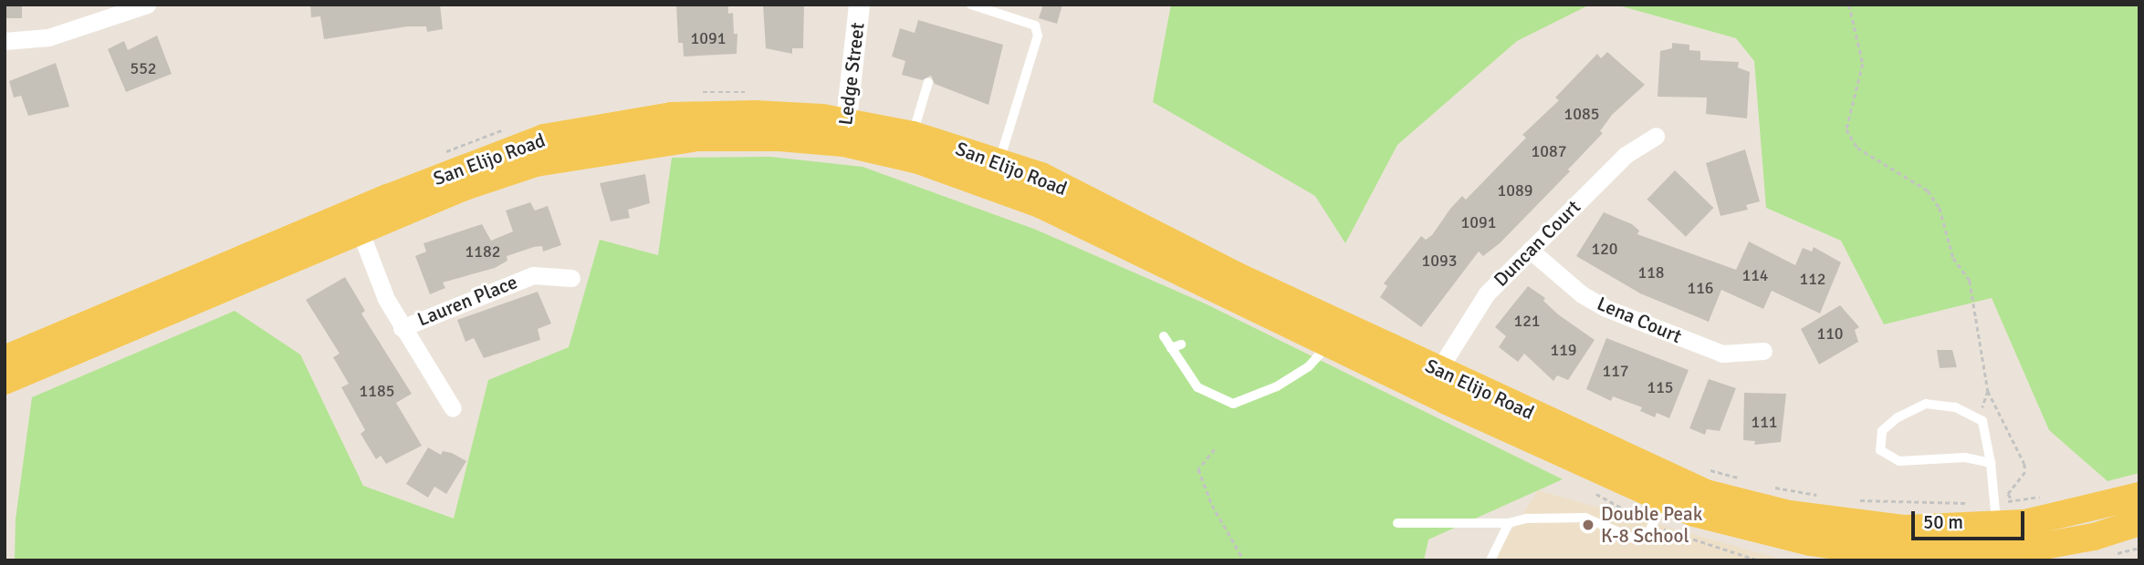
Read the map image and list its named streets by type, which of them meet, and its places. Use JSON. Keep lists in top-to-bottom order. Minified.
{"streets":{"main road":["San Elijo Road"],"street":["Ledge Street","Duncan Court","Lauren Place","Lena Court"]},"crossings":[["Ledge Street","San Elijo Road"],["San Elijo Road","Duncan Court"],["San Elijo Road","Lauren Place"],["Duncan Court","Lena Court"]],"places":["Double Peak K-8 School"],"house_numbers":["1091","552","1085","1087","1089","1091","120","1182","1093","118","114","112","116","121","110","119","117","115","1185","111"],"scale_bar":"50 m"}
